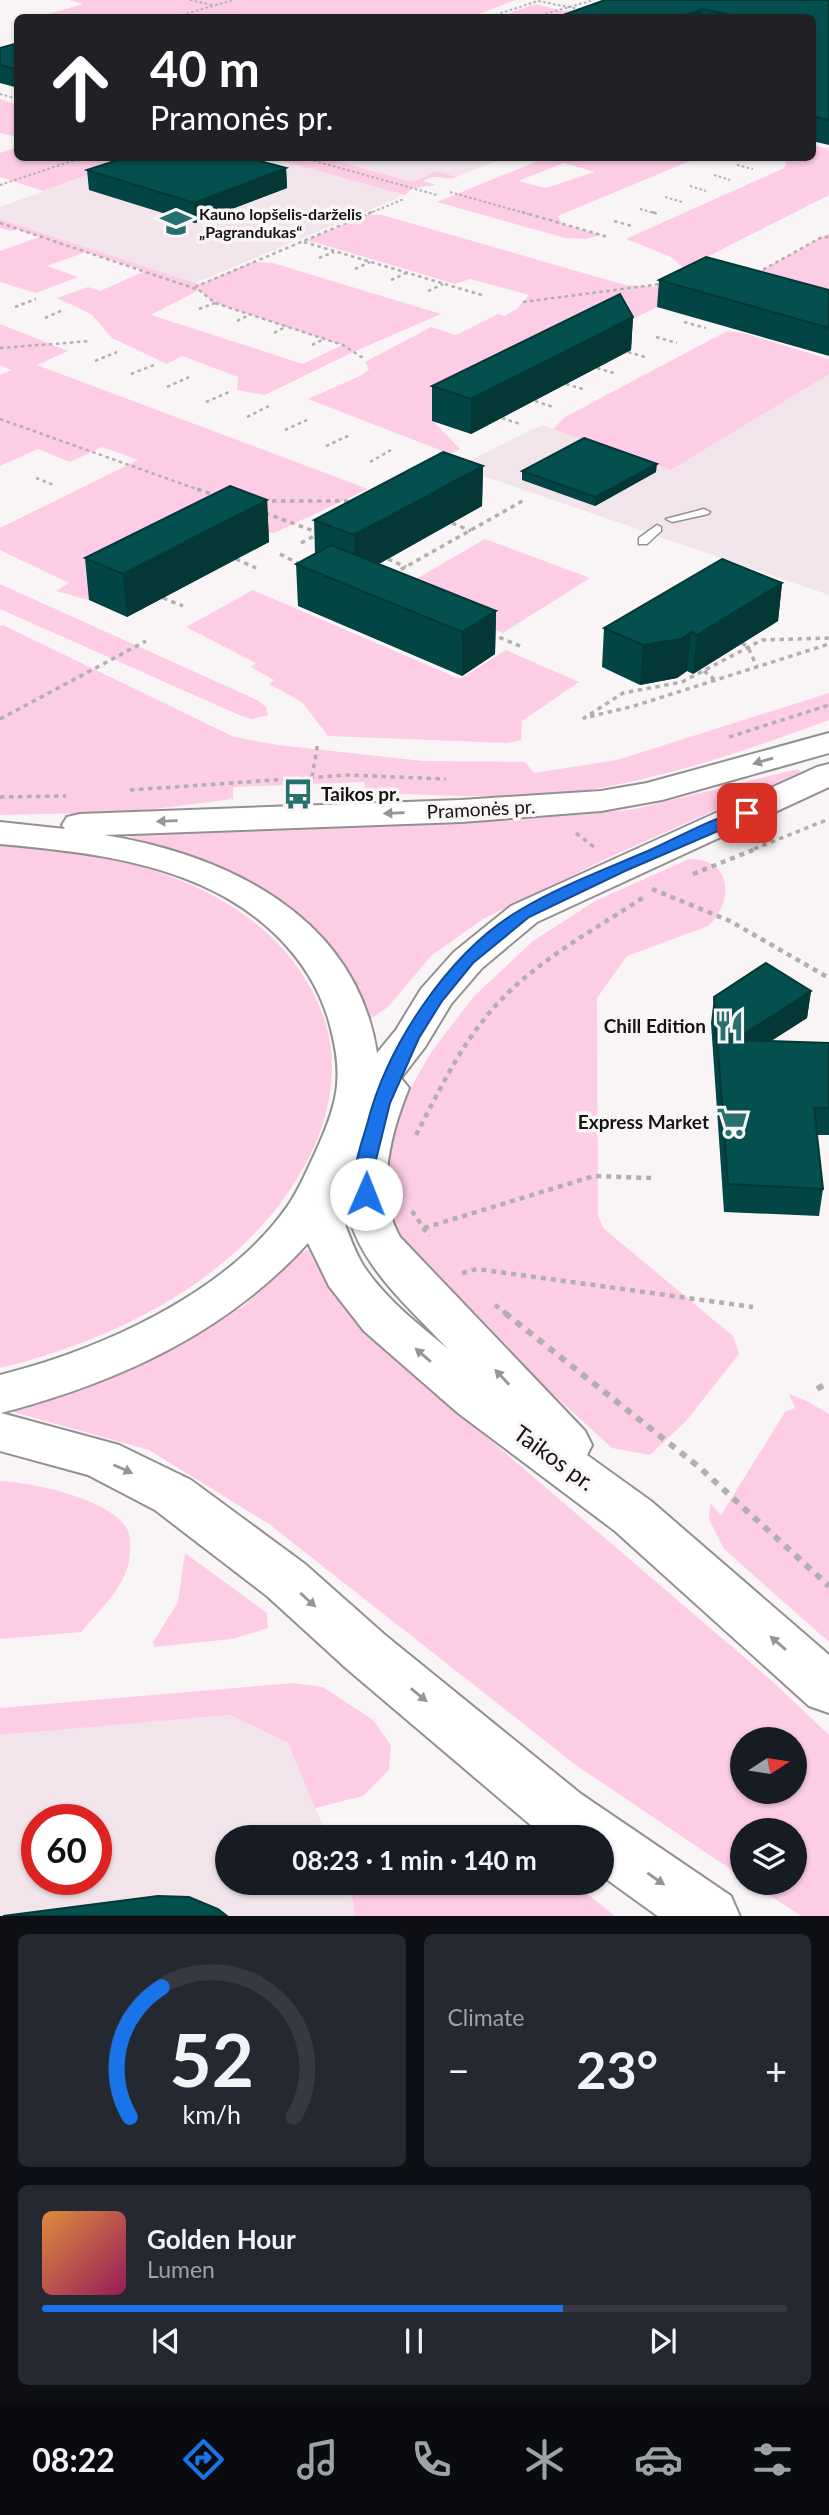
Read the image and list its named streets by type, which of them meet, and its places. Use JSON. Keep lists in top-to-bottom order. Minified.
{"streets":{"main road":["Pramonės pr.","Taikos pr."]},"one_way":["Pramonės pr."],"places":{"school or university":["Kauno lopšelis-darželis „Pagrandukas“"],"bus stop":["Taikos pr."],"restaurant":["Chill Edition"],"supermarket":["Express Market"]},"north":"right","page":{"turn":["40 m","Pramonės pr."],"limit":"60","trip":"08:23 · 1 min · 140 m","tile":"Climate","heat":["−","23°","+"],"song":["Golden Hour","Lumen"],"tabs":"08:22","gauge":["52","km/h"]}}
